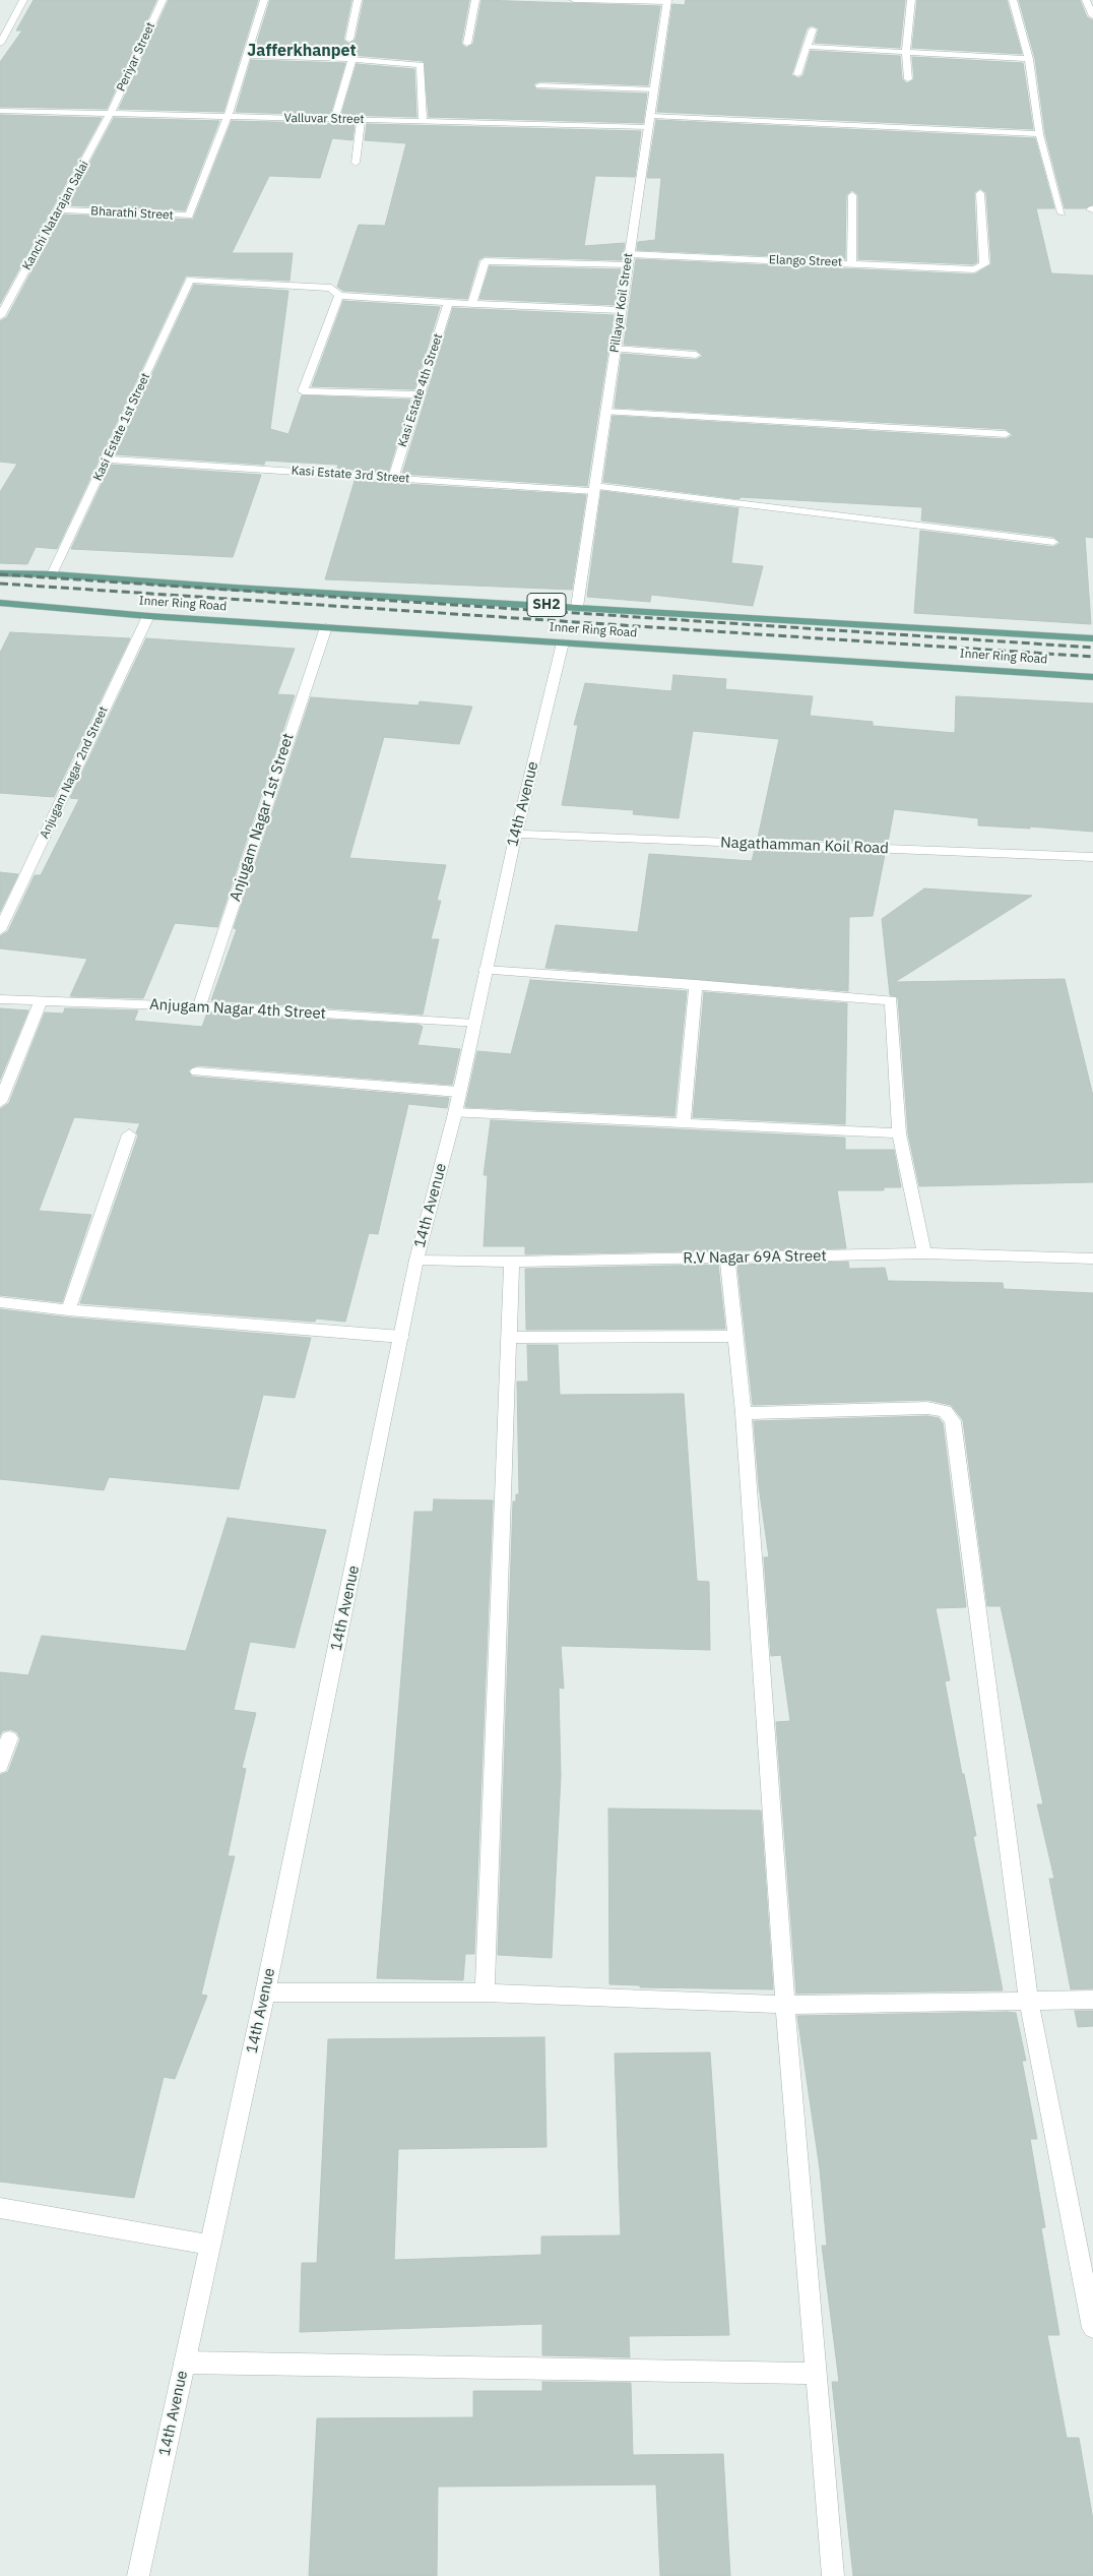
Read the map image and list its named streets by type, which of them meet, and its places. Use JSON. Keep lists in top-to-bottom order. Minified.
{"streets":{"main road":["Inner Ring Road","SH2"],"street":["Periyar Street","Valluvar Street","Bharathi Street","Kanchi Natarajan Salai","Elango Street","Pillayar Koil Street","Kasi Estate 4th Street","Kasi Estate 1st Street","Kasi Estate 3rd Street","Anjugam Nagar 2nd Street","14th Avenue","Anjugam Nagar 1st Street","Nagathamman Koil Road","Anjugam Nagar 4th Street","R.V Nagar 69A Street"]},"crossings":[["Periyar Street","Valluvar Street"],["Periyar Street","Kanchi Natarajan Salai"],["Valluvar Street","Bharathi Street"],["Valluvar Street","Kanchi Natarajan Salai"],["Valluvar Street","Pillayar Koil Street"],["Bharathi Street","Kanchi Natarajan Salai"],["Elango Street","Pillayar Koil Street"],["Pillayar Koil Street","Kasi Estate 3rd Street"],["Pillayar Koil Street","Inner Ring Road"],["Kasi Estate 4th Street","Kasi Estate 3rd Street"],["Kasi Estate 1st Street","Kasi Estate 3rd Street"],["Kasi Estate 1st Street","Inner Ring Road"],["Inner Ring Road","Anjugam Nagar 2nd Street"],["Inner Ring Road","14th Avenue"],["Inner Ring Road","Anjugam Nagar 1st Street"],["14th Avenue","Nagathamman Koil Road"],["14th Avenue","Anjugam Nagar 4th Street"],["14th Avenue","R.V Nagar 69A Street"],["Anjugam Nagar 1st Street","Anjugam Nagar 4th Street"]],"districts":["Jafferkhanpet"]}
